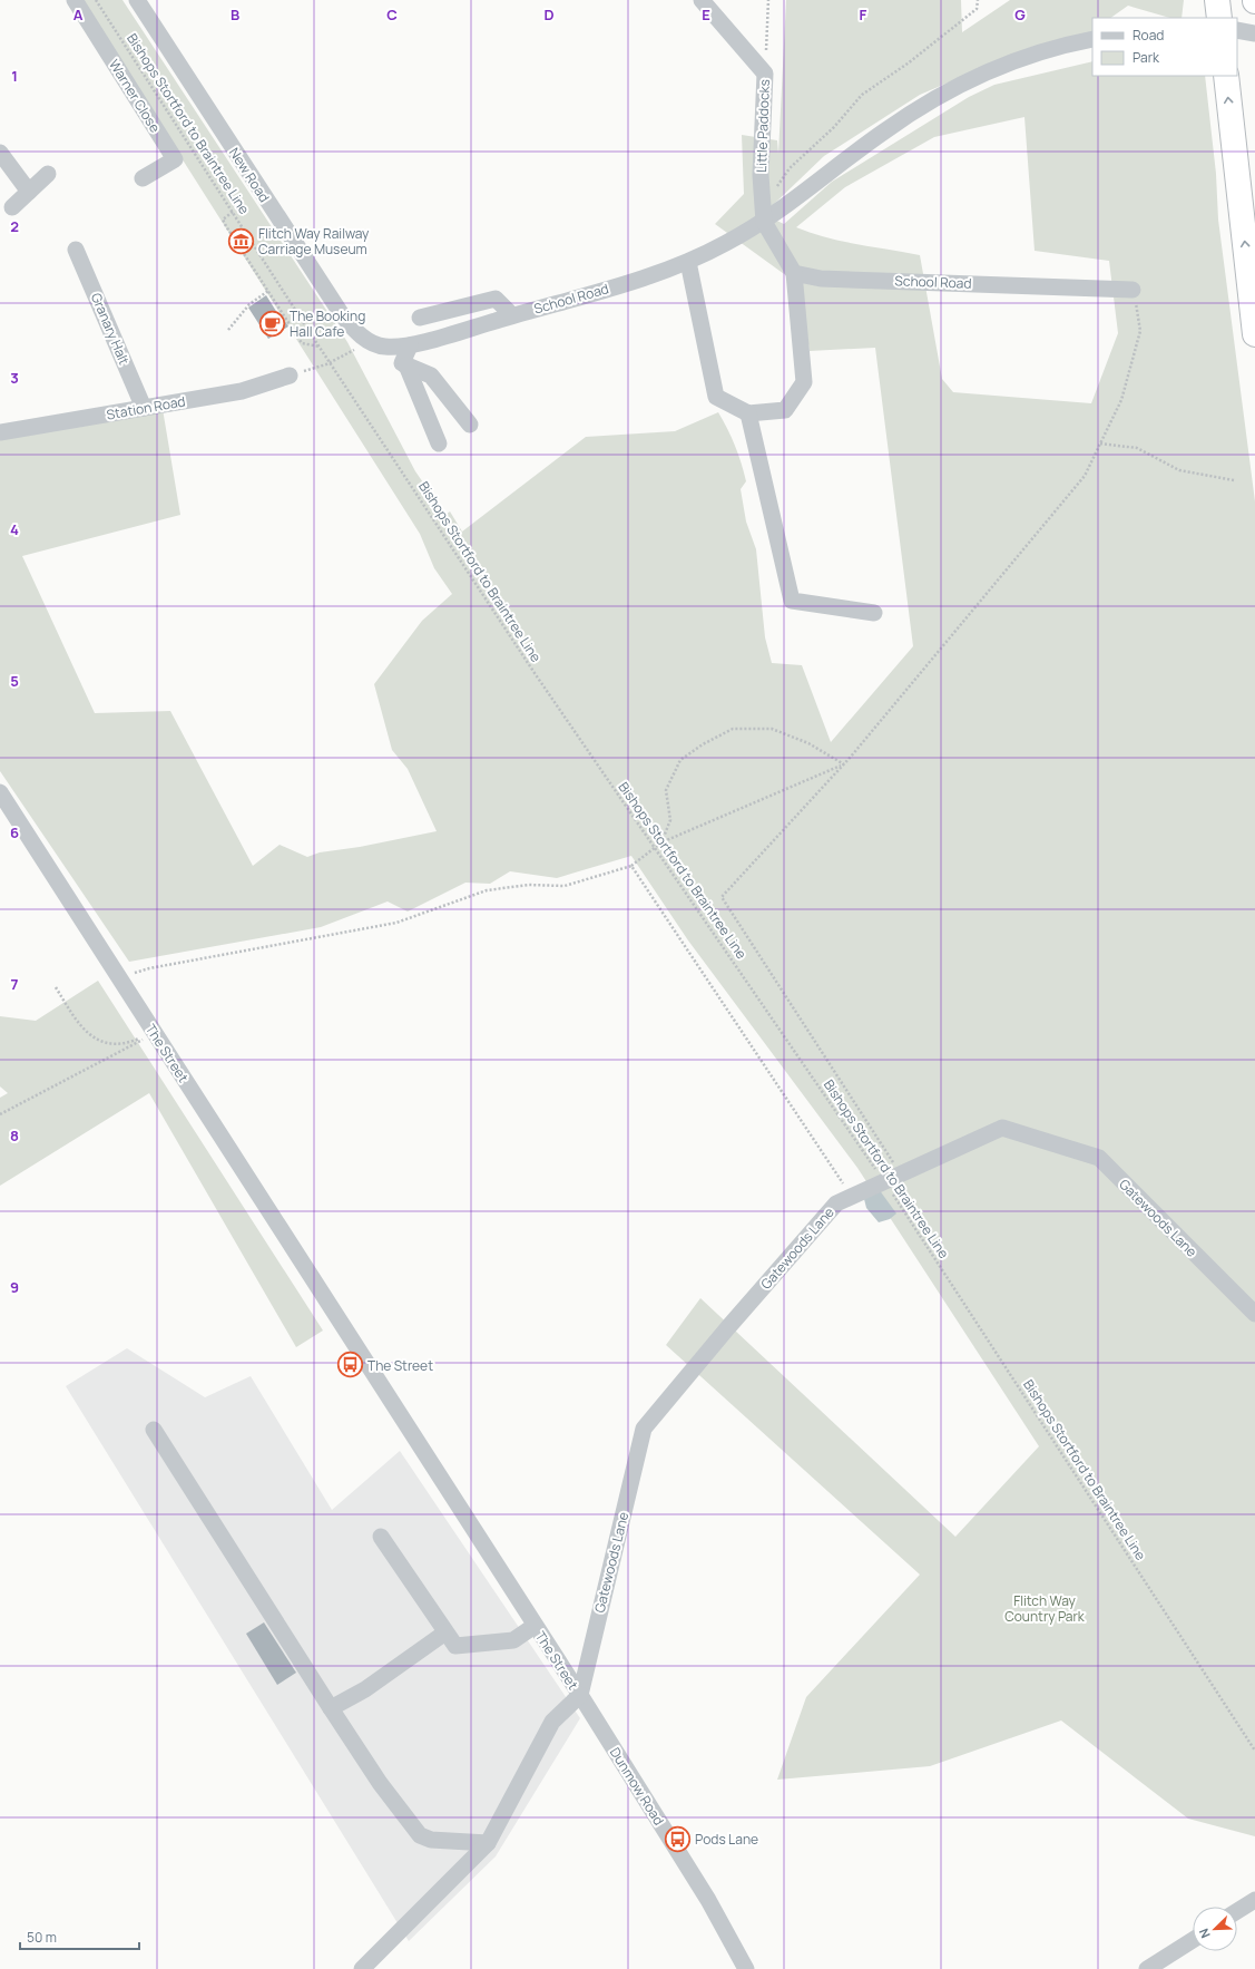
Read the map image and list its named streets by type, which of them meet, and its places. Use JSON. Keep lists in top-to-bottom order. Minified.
{"streets":{"street":["Warner Close","Little Paddocks","New Road","School Road","Granary Halt","Station Road","The Street","Gatewoods Lane","Dunmow Road"],"path":["Bishops Stortford to Braintree Line"]},"crossings":[["Bishops Stortford to Braintree Line","Gatewoods Lane"],["Little Paddocks","School Road"],["New Road","School Road"],["Granary Halt","Station Road"],["The Street","Gatewoods Lane"],["The Street","Dunmow Road"],["Gatewoods Lane","Dunmow Road"]],"parks":["Flitch Way Country Park"],"places":{"museum":["Flitch Way Railway Carriage Museum"],"cafe":["The Booking Hall Cafe"],"bus stop":["The Street","Pods Lane"]},"legend":["Road","Park"],"scale_bar":"50 m","north":"bottom left","grid":{"columns":["A","B","C","D","E","F","G"],"rows":["1","2","3","4","5","6","7","8","9"]}}
